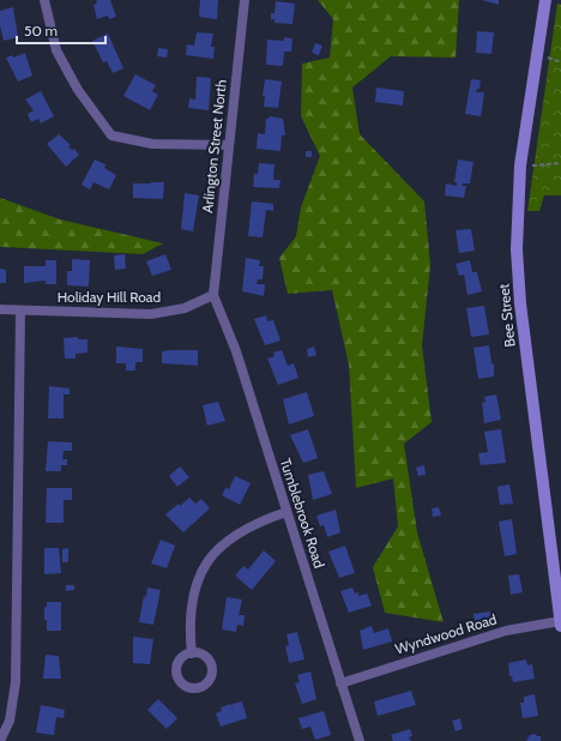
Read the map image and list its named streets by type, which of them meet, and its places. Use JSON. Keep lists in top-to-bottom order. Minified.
{"streets":{"street":["Arlington Street North","Holiday Hill Road","Bee Street","Tumblebrook Road","Wyndwood Road"]},"crossings":[["Arlington Street North","Holiday Hill Road"],["Arlington Street North","Tumblebrook Road"],["Holiday Hill Road","Tumblebrook Road"],["Bee Street","Wyndwood Road"],["Tumblebrook Road","Wyndwood Road"]],"scale_bar":"50 m"}
